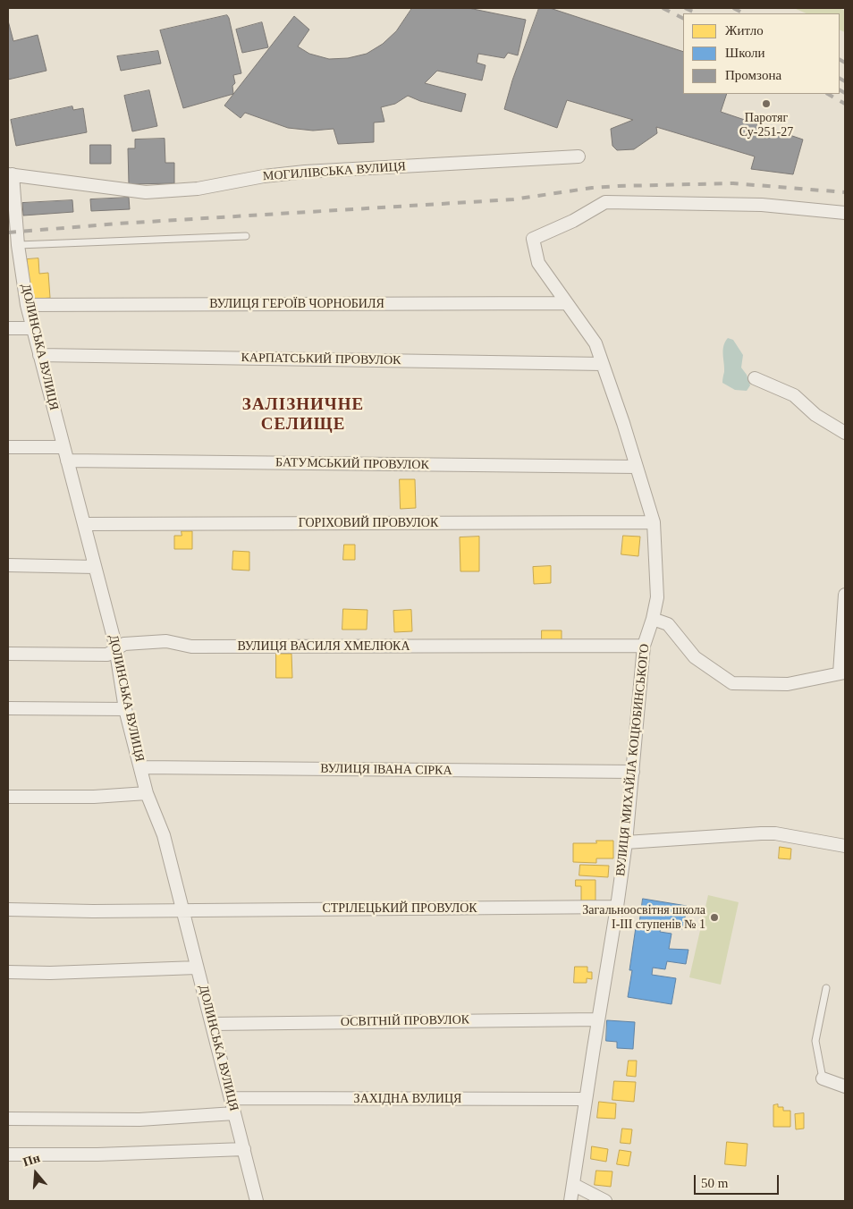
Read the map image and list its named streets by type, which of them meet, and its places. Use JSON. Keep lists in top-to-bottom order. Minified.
{"streets":{"street":["МОГИЛІВСЬКА ВУЛИЦЯ","ВУЛИЦЯ ГЕРОЇВ ЧОРНОБИЛЯ","ДОЛИНСЬКА ВУЛИЦЯ","КАРПАТСЬКИЙ ПРОВУЛОК","БАТУМСЬКИЙ ПРОВУЛОК","ГОРІХОВИЙ ПРОВУЛОК","ВУЛИЦЯ ВАСИЛЯ ХМЕЛЮКА","ВУЛИЦЯ МИХАЙЛА КОЦЮБИНСЬКОГО","ВУЛИЦЯ ІВАНА СІРКА","СТРІЛЕЦЬКИЙ ПРОВУЛОК","ОСВІТНІЙ ПРОВУЛОК","ЗАХІДНА ВУЛИЦЯ"]},"crossings":[["МОГИЛІВСЬКА ВУЛИЦЯ","ДОЛИНСЬКА ВУЛИЦЯ"],["ВУЛИЦЯ ГЕРОЇВ ЧОРНОБИЛЯ","ДОЛИНСЬКА ВУЛИЦЯ"],["ВУЛИЦЯ ГЕРОЇВ ЧОРНОБИЛЯ","ВУЛИЦЯ МИХАЙЛА КОЦЮБИНСЬКОГО"],["ДОЛИНСЬКА ВУЛИЦЯ","КАРПАТСЬКИЙ ПРОВУЛОК"],["ДОЛИНСЬКА ВУЛИЦЯ","БАТУМСЬКИЙ ПРОВУЛОК"],["ДОЛИНСЬКА ВУЛИЦЯ","ГОРІХОВИЙ ПРОВУЛОК"],["ДОЛИНСЬКА ВУЛИЦЯ","ВУЛИЦЯ ВАСИЛЯ ХМЕЛЮКА"],["ДОЛИНСЬКА ВУЛИЦЯ","ВУЛИЦЯ ІВАНА СІРКА"],["ДОЛИНСЬКА ВУЛИЦЯ","СТРІЛЕЦЬКИЙ ПРОВУЛОК"],["ДОЛИНСЬКА ВУЛИЦЯ","ОСВІТНІЙ ПРОВУЛОК"],["ДОЛИНСЬКА ВУЛИЦЯ","ЗАХІДНА ВУЛИЦЯ"],["КАРПАТСЬКИЙ ПРОВУЛОК","ВУЛИЦЯ МИХАЙЛА КОЦЮБИНСЬКОГО"],["БАТУМСЬКИЙ ПРОВУЛОК","ВУЛИЦЯ МИХАЙЛА КОЦЮБИНСЬКОГО"],["ГОРІХОВИЙ ПРОВУЛОК","ВУЛИЦЯ МИХАЙЛА КОЦЮБИНСЬКОГО"],["ВУЛИЦЯ ВАСИЛЯ ХМЕЛЮКА","ВУЛИЦЯ МИХАЙЛА КОЦЮБИНСЬКОГО"],["ВУЛИЦЯ МИХАЙЛА КОЦЮБИНСЬКОГО","ВУЛИЦЯ ІВАНА СІРКА"],["ВУЛИЦЯ МИХАЙЛА КОЦЮБИНСЬКОГО","СТРІЛЕЦЬКИЙ ПРОВУЛОК"],["ВУЛИЦЯ МИХАЙЛА КОЦЮБИНСЬКОГО","ОСВІТНІЙ ПРОВУЛОК"],["ВУЛИЦЯ МИХАЙЛА КОЦЮБИНСЬКОГО","ЗАХІДНА ВУЛИЦЯ"]],"districts":["ЗАЛІЗНИЧНЕ СЕЛИЩЕ"],"places":["Паротяг Су-251-27","Загальноосвітня школа І-ІІІ ступенів № 1"],"legend":["Житло","Школи","Промзона"],"scale_bar":"50 m","north":"top"}
